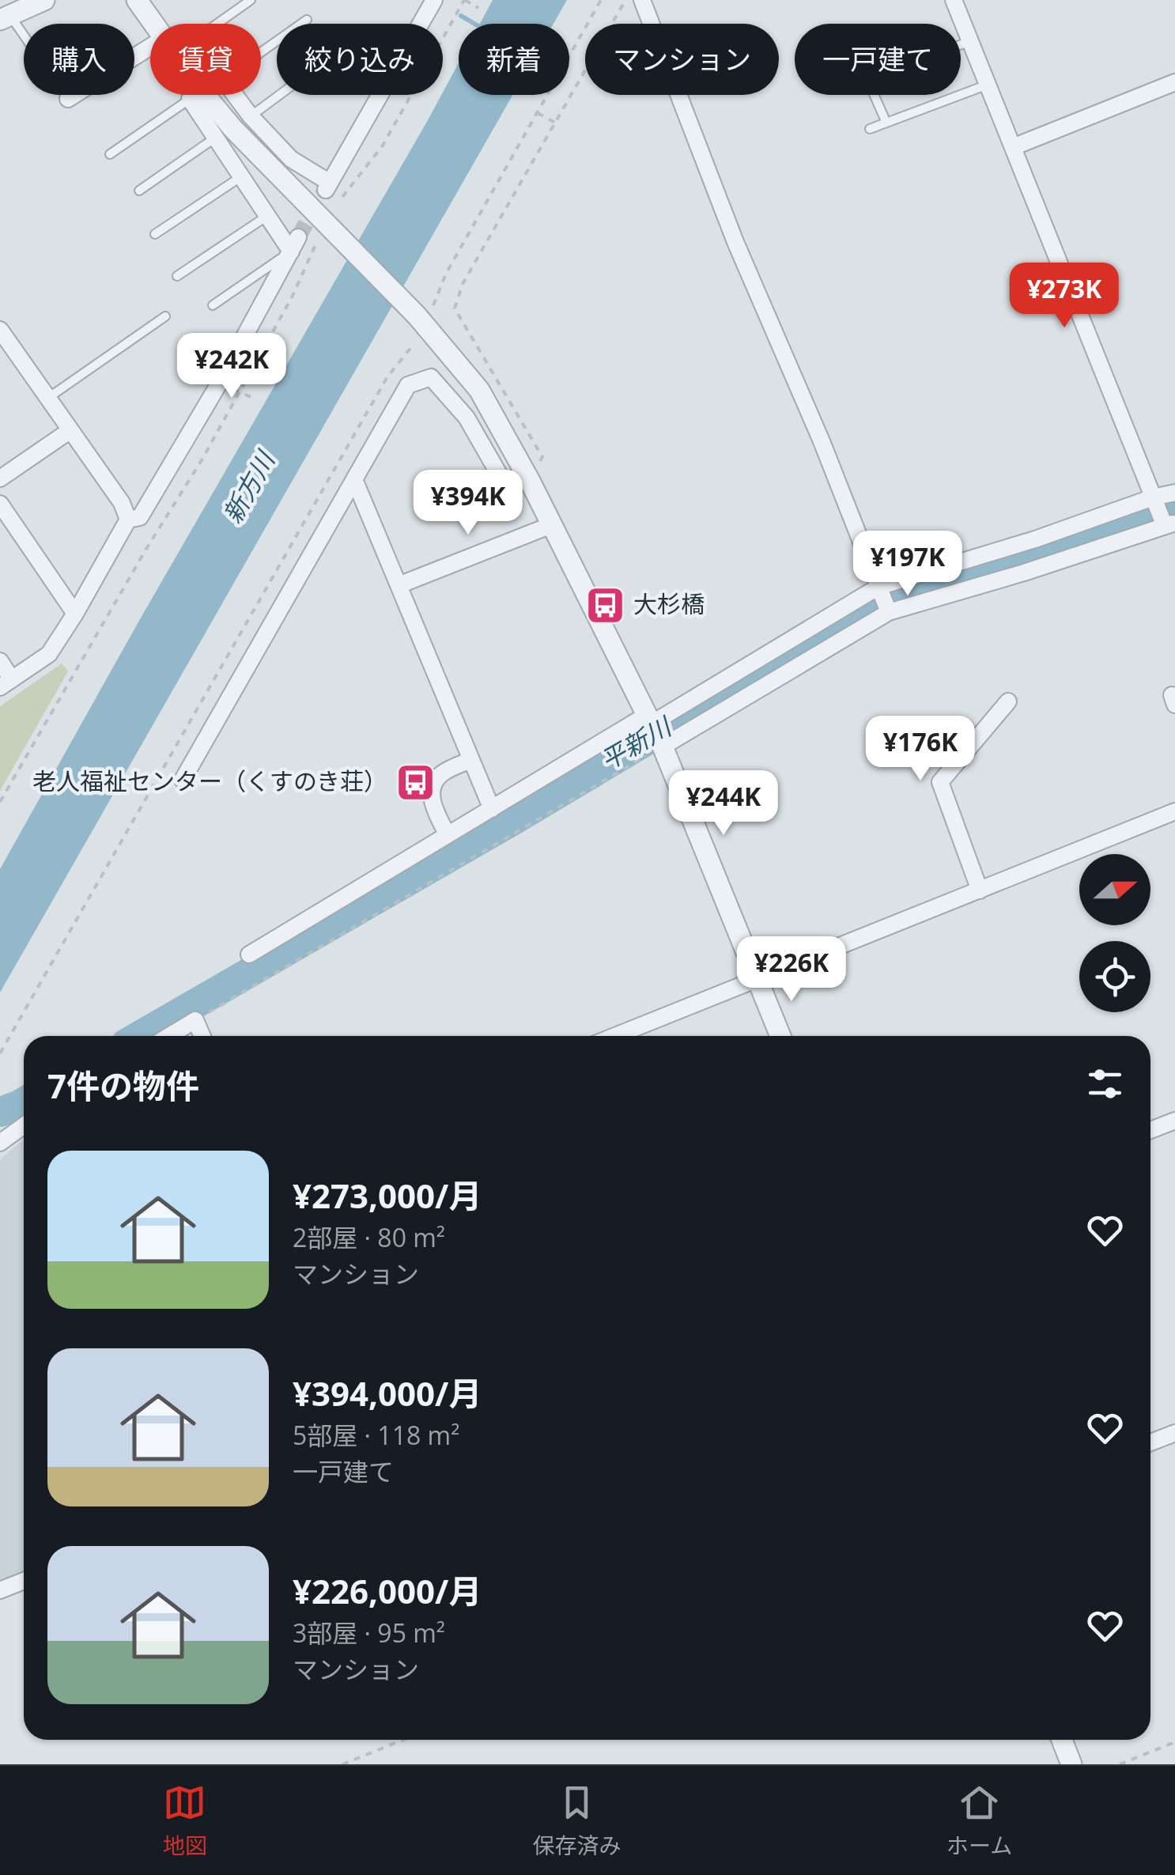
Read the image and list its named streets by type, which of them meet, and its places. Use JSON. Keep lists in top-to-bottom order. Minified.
{"water":["新方川","平新川"],"places":{"bus stop":["大杉橋","老人福祉センター（くすのき荘）"]},"north":"right","page":{"chip":["購入","賃貸","絞り込み","新着","マンション","一戸建て"],"price":["¥273K","¥242K","¥394K","¥197K","¥176K","¥244K","¥226K"],"heading":"7件の物件","list":[{"name":"¥273,000/月","note":"2部屋 · 80 m² · マンション"},{"name":"¥394,000/月","note":"5部屋 · 118 m² · 一戸建て"},{"name":"¥226,000/月","note":"3部屋 · 95 m² · マンション"}],"tabs":["地図","保存済み","ホーム"]}}
